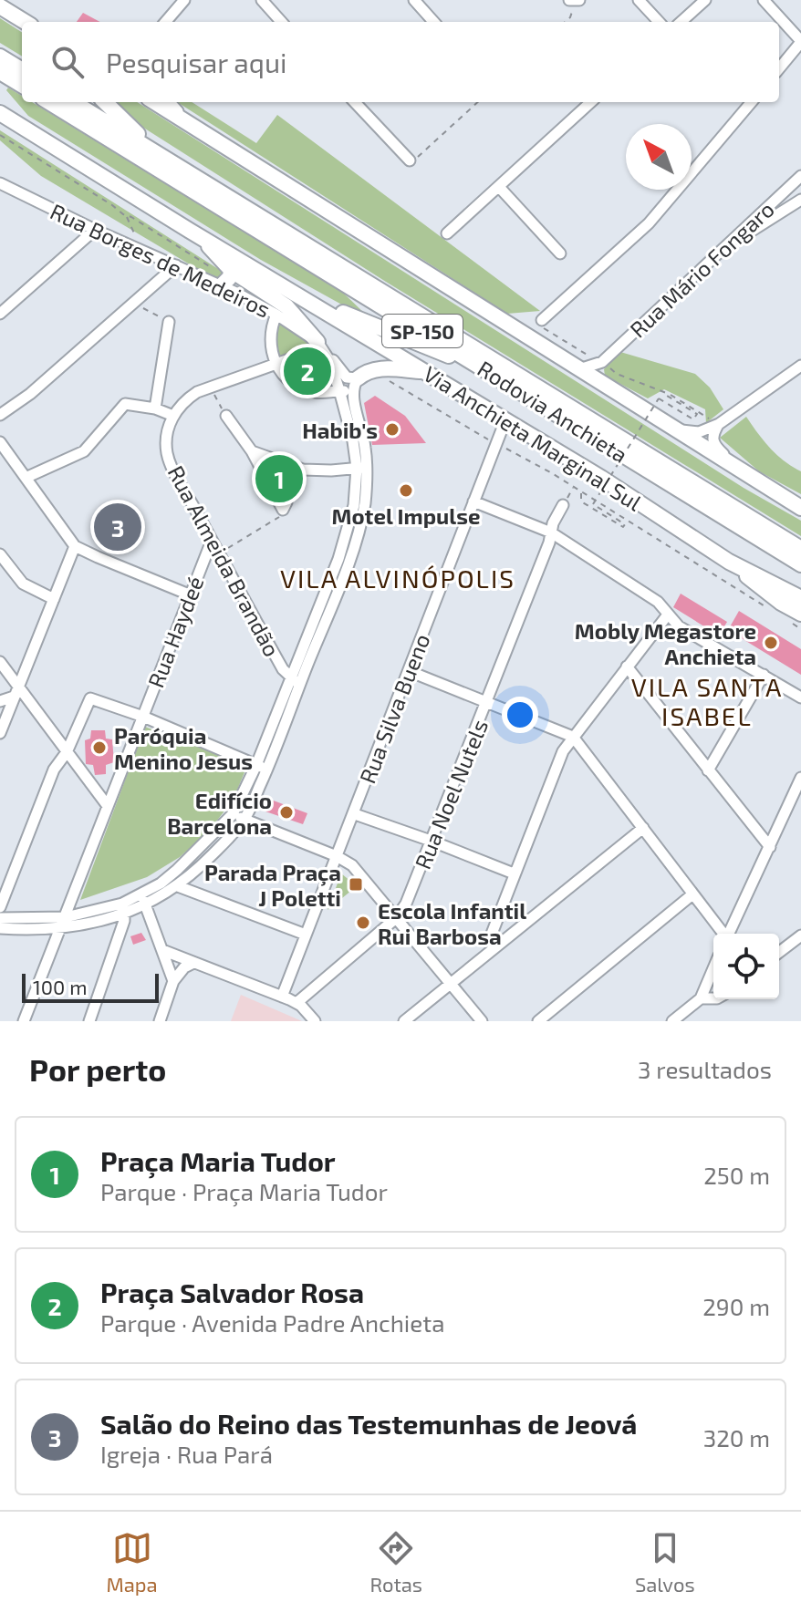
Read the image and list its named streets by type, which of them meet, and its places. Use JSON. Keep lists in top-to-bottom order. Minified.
{"streets":{"highway":["SP-150","Rodovia Anchieta","Via Anchieta Marginal Sul"],"street":["Rua Borges de Medeiros","Rua Mário Fongaro","Rua Almeida Brandão","Rua Haydeé","Rua Silva Bueno","Rua Noel Nutels"]},"crossings":[["Via Anchieta Marginal Sul","Rua Silva Bueno"],["Rua Almeida Brandão","Rua Haydeé"]],"districts":["VILA ALVINÓPOLIS","VILA SANTA ISABEL"],"places":{"other":["Habib's","Motel Impulse","Mobly Megastore Anchieta","Paróquia Menino Jesus","Edifício Barcelona","Escola Infantil Rui Barbosa"],"transit":["Parada Praça J Poletti"]},"scale_bar":"100 m","north":"top left","page":{"search":"Pesquisar aqui","pins":["2","1","3"],"scale":"100 m","heading":["Por perto","3 resultados"],"list":[{"mark":"1","name":"Praça Maria Tudor","note":"Parque · Praça Maria Tudor","value":"250 m"},{"mark":"2","name":"Praça Salvador Rosa","note":"Parque · Avenida Padre Anchieta","value":"290 m"},{"mark":"3","name":"Salão do Reino das Testemunhas de Jeová","note":"Igreja · Rua Pará","value":"320 m"}],"nav":["Mapa","Rotas","Salvos"]}}
